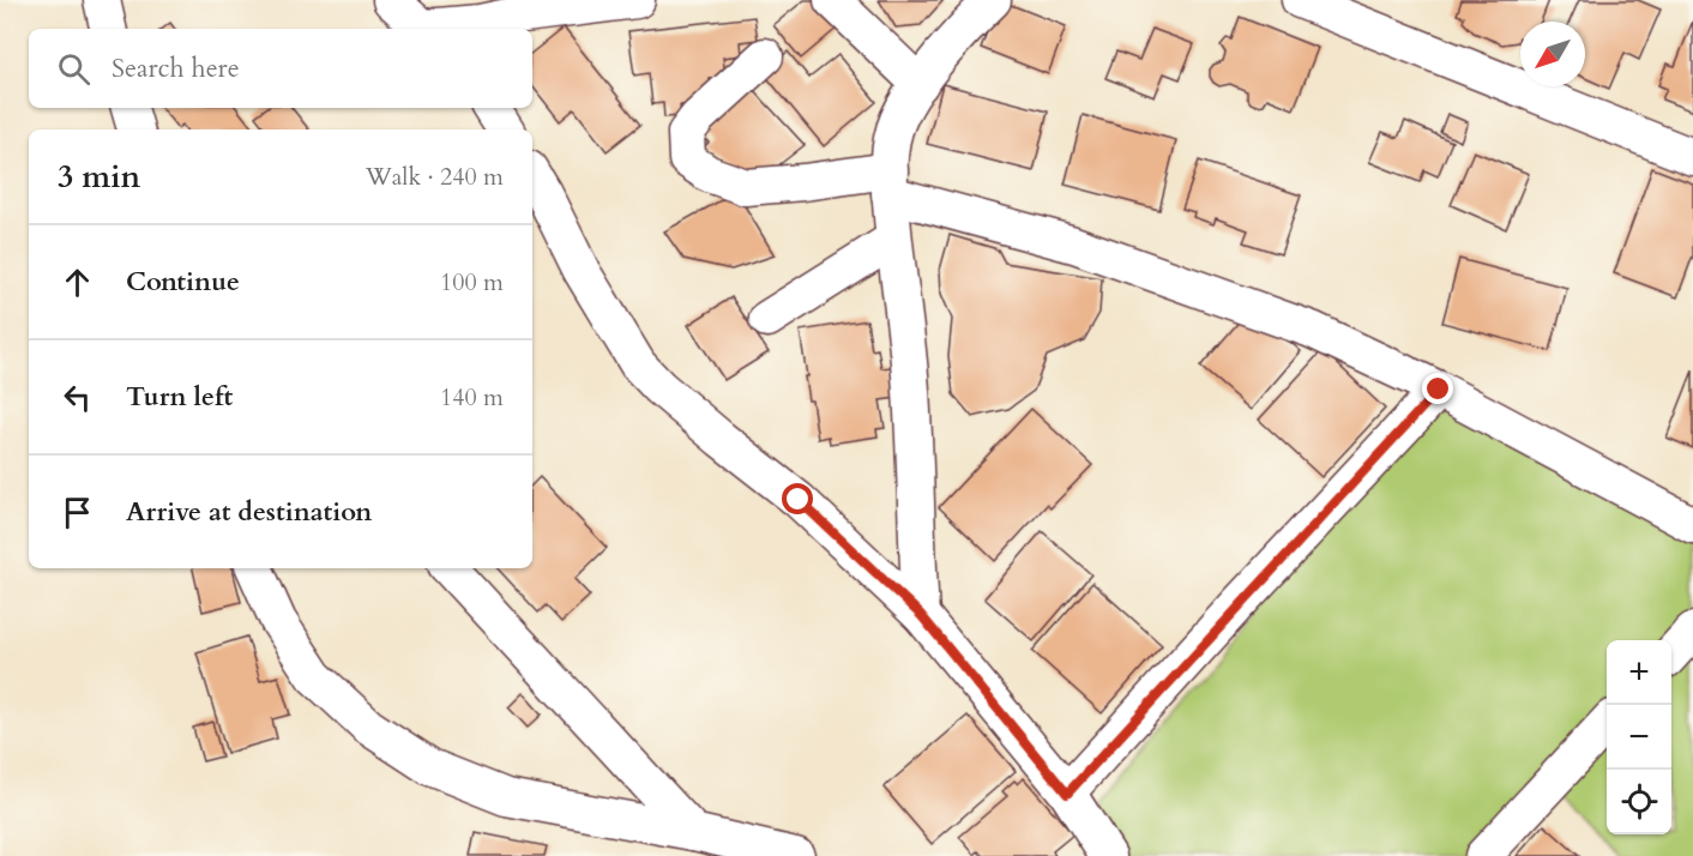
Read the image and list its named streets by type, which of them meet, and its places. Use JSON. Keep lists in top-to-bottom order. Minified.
{"north":"bottom left","page":{"search":"Search here","heading":["3 min","Walk · 240 m"],"list":[["Continue","100 m"],["Turn left","140 m"],"Arrive at destination"],"map_buttons":["+","−"]}}
